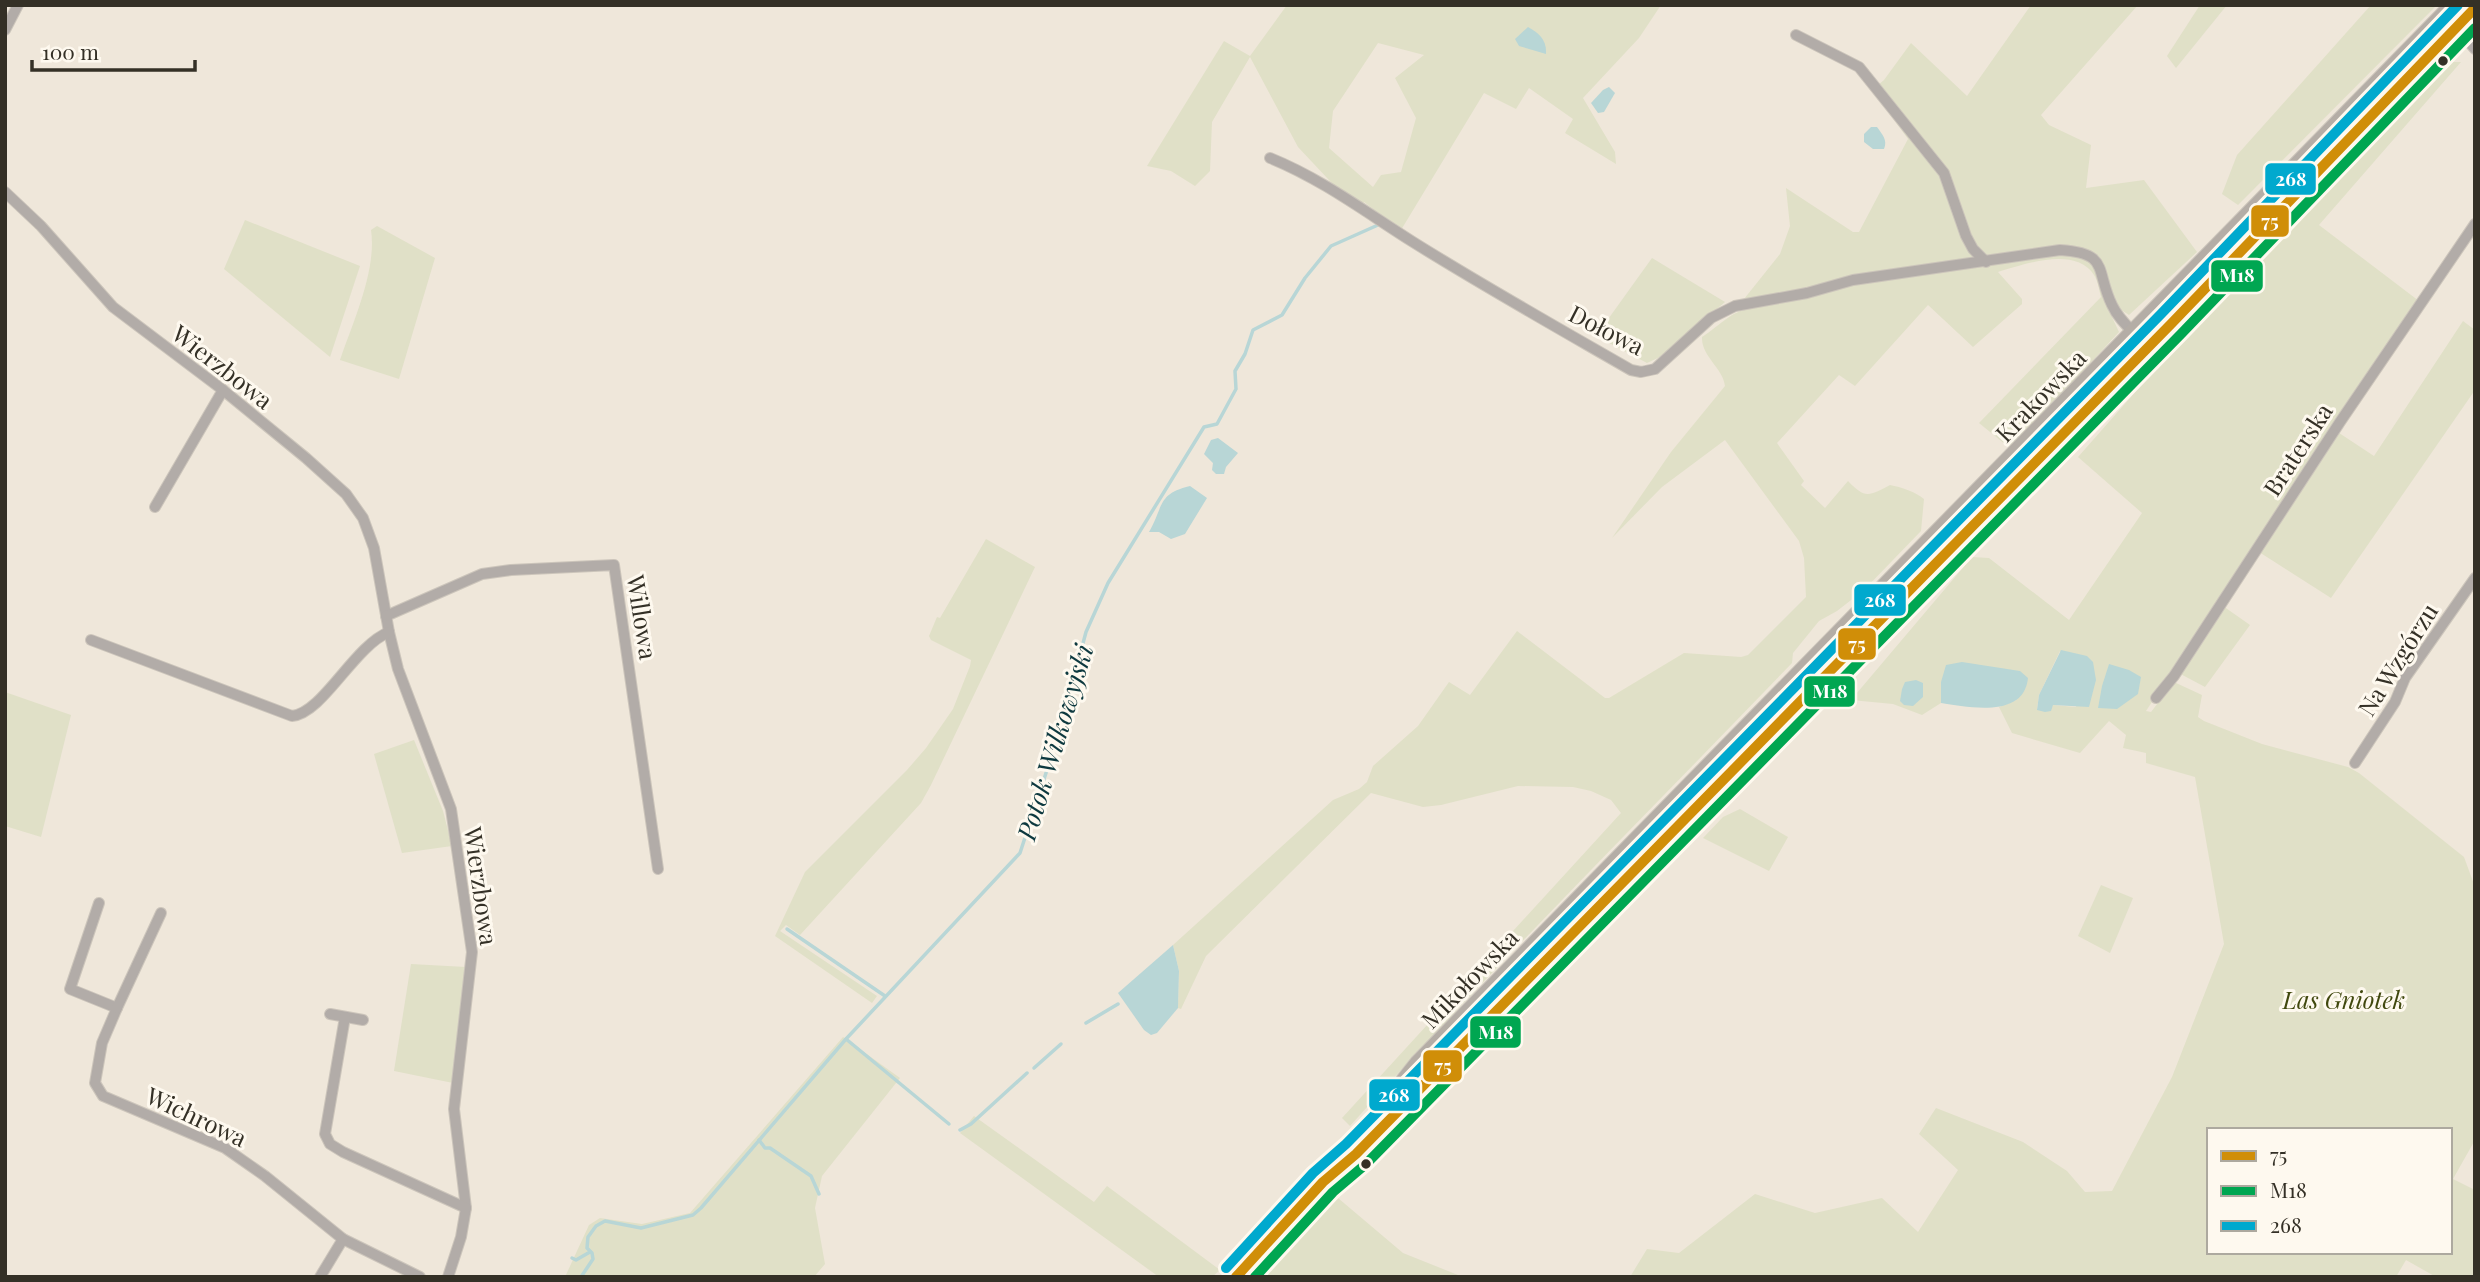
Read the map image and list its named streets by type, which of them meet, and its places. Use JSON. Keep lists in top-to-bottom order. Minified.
{"streets":{"main road":["Krakowska","Mikołowska"],"street":["Dołowa","Wierzbowa","Braterska","Willowa","Na Wzgórzu","Wichrowa"]},"crossings":[["Dołowa","Krakowska"],["Wierzbowa","Willowa"],["Krakowska","Mikołowska"]],"water":["Potok Wilkowyjski"],"parks":["Las Gniotek"],"lines":["transit line 268","transit line 75","transit line M18"],"legend":["75","M18","268"],"scale_bar":"100 m"}
